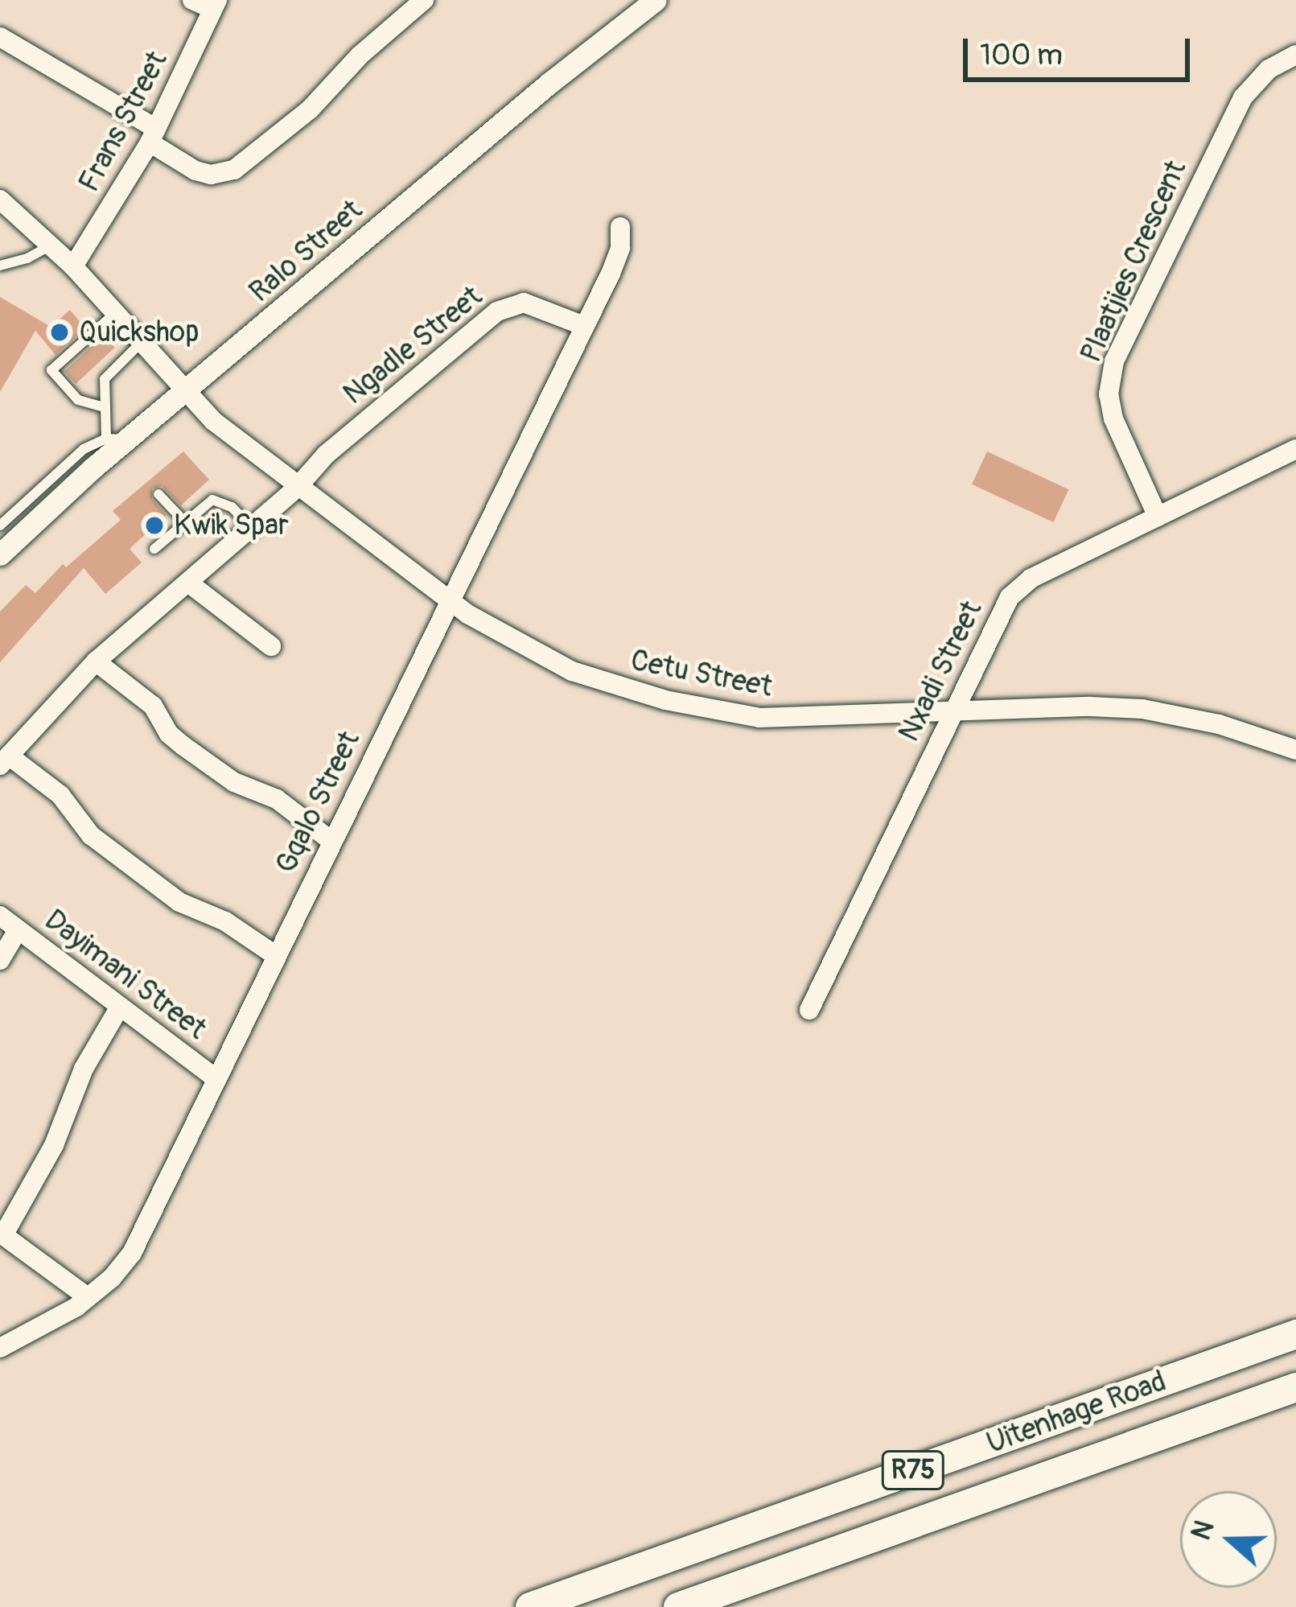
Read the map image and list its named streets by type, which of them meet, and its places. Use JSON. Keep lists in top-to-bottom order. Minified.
{"streets":{"main road":["Uitenhage Road","R75"],"street":["Frans Street","Ralo Street","Plaatjies Crescent","Ngadle Street","Nxadi Street","Cetu Street","Gqalo Street","Dayimani Street"]},"crossings":[["Frans Street","Cetu Street"],["Ralo Street","Cetu Street"],["Plaatjies Crescent","Nxadi Street"],["Ngadle Street","Cetu Street"],["Ngadle Street","Gqalo Street"],["Nxadi Street","Cetu Street"],["Cetu Street","Gqalo Street"],["Gqalo Street","Dayimani Street"]],"places":["Quickshop","Kwik Spar"],"scale_bar":"100 m","north":"left"}
